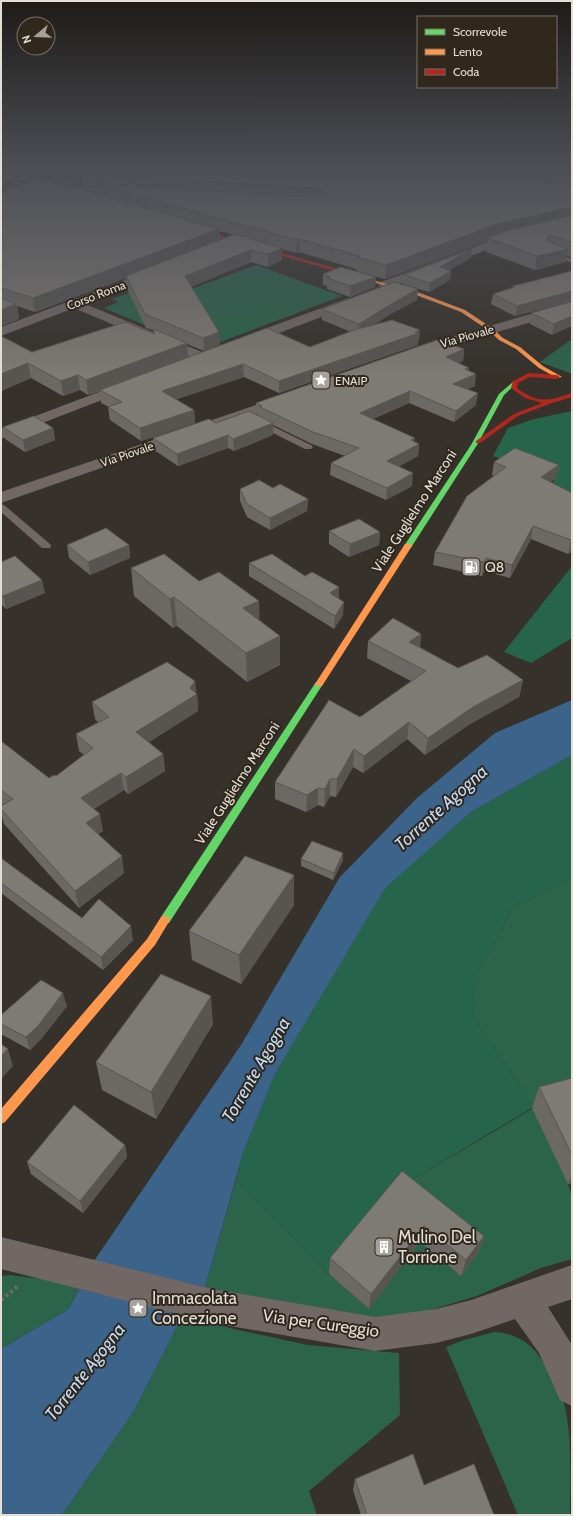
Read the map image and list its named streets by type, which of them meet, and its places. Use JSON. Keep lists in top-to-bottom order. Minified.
{"streets":{"main road":["Viale Guglielmo Marconi"],"street":["Corso Roma","Via Piovale","Via per Cureggio"]},"water":["Torrente Agogna"],"places":{"place":["ENAIP","Immacolata Concezione"],"fuel station":["Q8"],"building":["Mulino Del Torrione"]},"legend":["Scorrevole","Lento","Coda"],"north":"left"}
